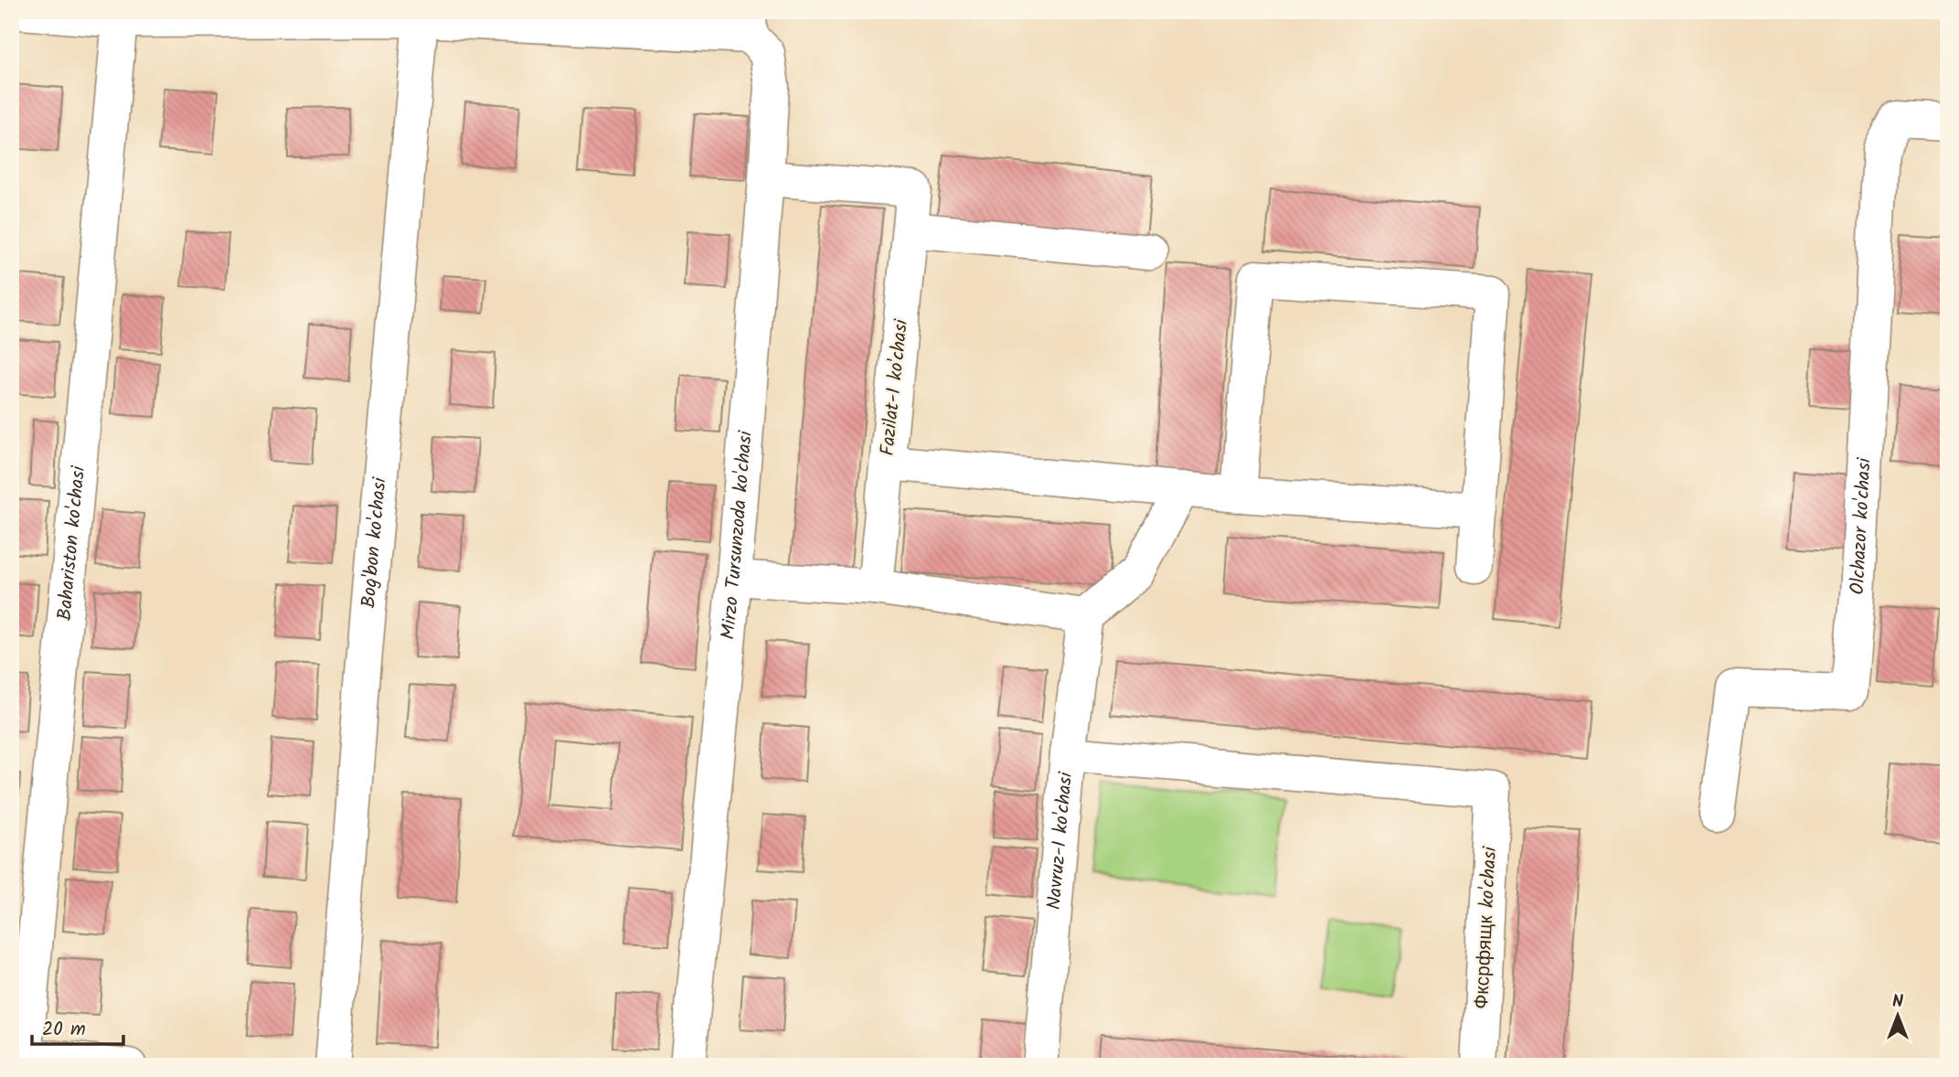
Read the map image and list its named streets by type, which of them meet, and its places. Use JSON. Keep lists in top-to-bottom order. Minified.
{"streets":{"street":["Fazilat-1 ko'chasi","Olchazor ko'chasi","Mirzo Tursunzoda ko'chasi","Bog'bon ko'chasi","Bahariston ko'chasi","Navruz-1 ko'chasi","Фксрфящк ko'chasi"]},"crossings":[["Fazilat-1 ko'chasi","Mirzo Tursunzoda ko'chasi"],["Navruz-1 ko'chasi","Фксрфящк ko'chasi"]],"scale_bar":"20 m","north":"top"}
